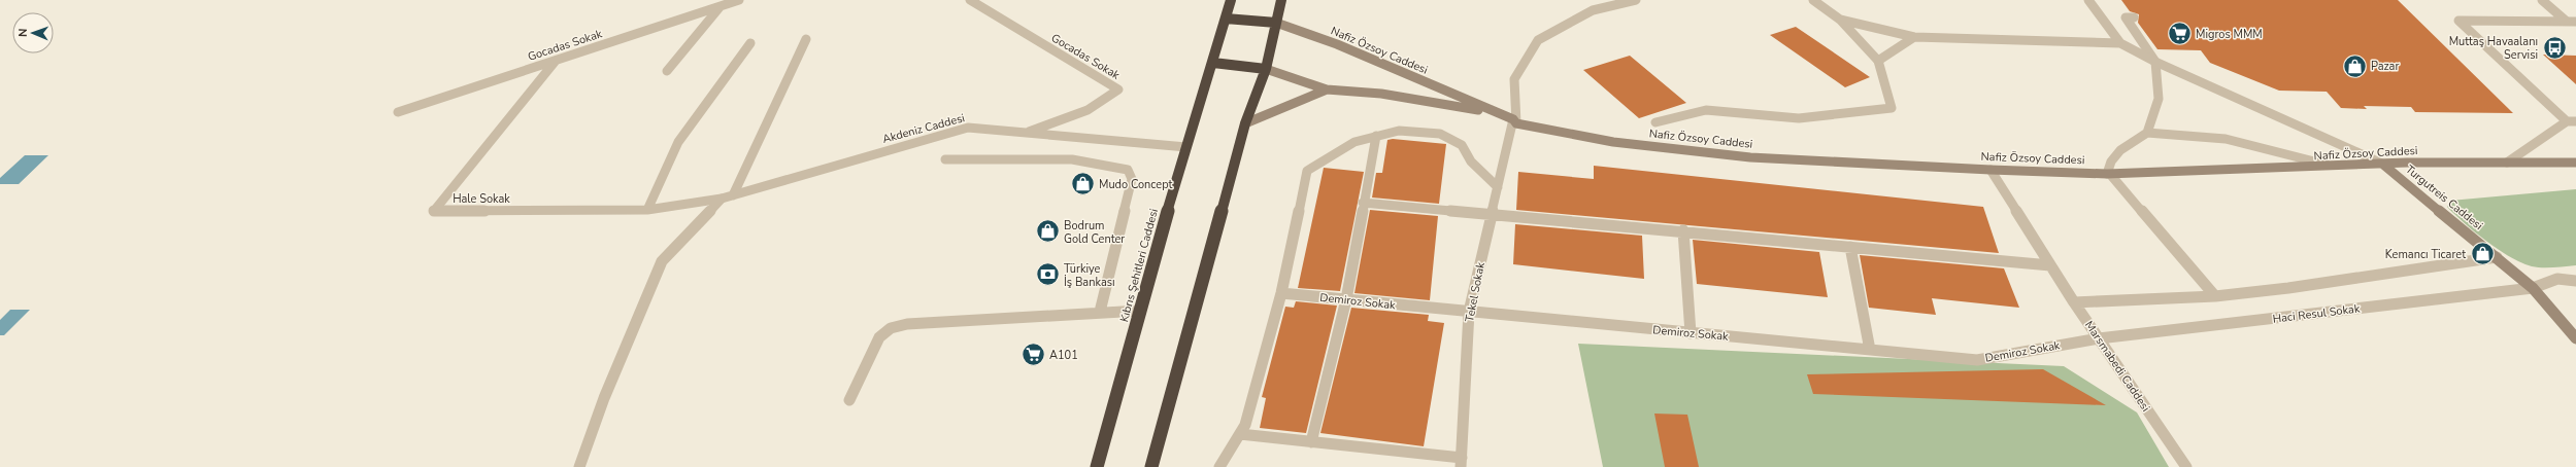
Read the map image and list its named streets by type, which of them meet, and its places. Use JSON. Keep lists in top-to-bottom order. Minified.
{"streets":{"highway":["Kıbrıs Şehitleri Caddesi"],"main road":["Nafiz Özsoy Caddesi","Turgutreis Caddesi"],"street":["Gocadas Sokak","Akdeniz Caddesi","Hale Sokak","Tekel Sokak","Demiroz Sokak","Haci Resul Sokak","Marsmabedi Caddesi"]},"crossings":[["Gocadas Sokak","Akdeniz Caddesi"],["Gocadas Sokak","Hale Sokak"],["Nafiz Özsoy Caddesi","Turgutreis Caddesi"],["Nafiz Özsoy Caddesi","Tekel Sokak"],["Nafiz Özsoy Caddesi","Marsmabedi Caddesi"],["Akdeniz Caddesi","Hale Sokak"],["Akdeniz Caddesi","Kıbrıs Şehitleri Caddesi"],["Turgutreis Caddesi","Haci Resul Sokak"],["Tekel Sokak","Demiroz Sokak"],["Demiroz Sokak","Haci Resul Sokak"],["Demiroz Sokak","Marsmabedi Caddesi"],["Haci Resul Sokak","Marsmabedi Caddesi"]],"places":{"supermarket":["Migros MMM","A101"],"bus stop":["Muttaş Havaalanı Servisi"],"shop":["Pazar","Mudo Concept","Bodrum Gold Center","Kemancı Ticaret"],"bank":["Türkiye İş Bankası"]},"north":"left"}
